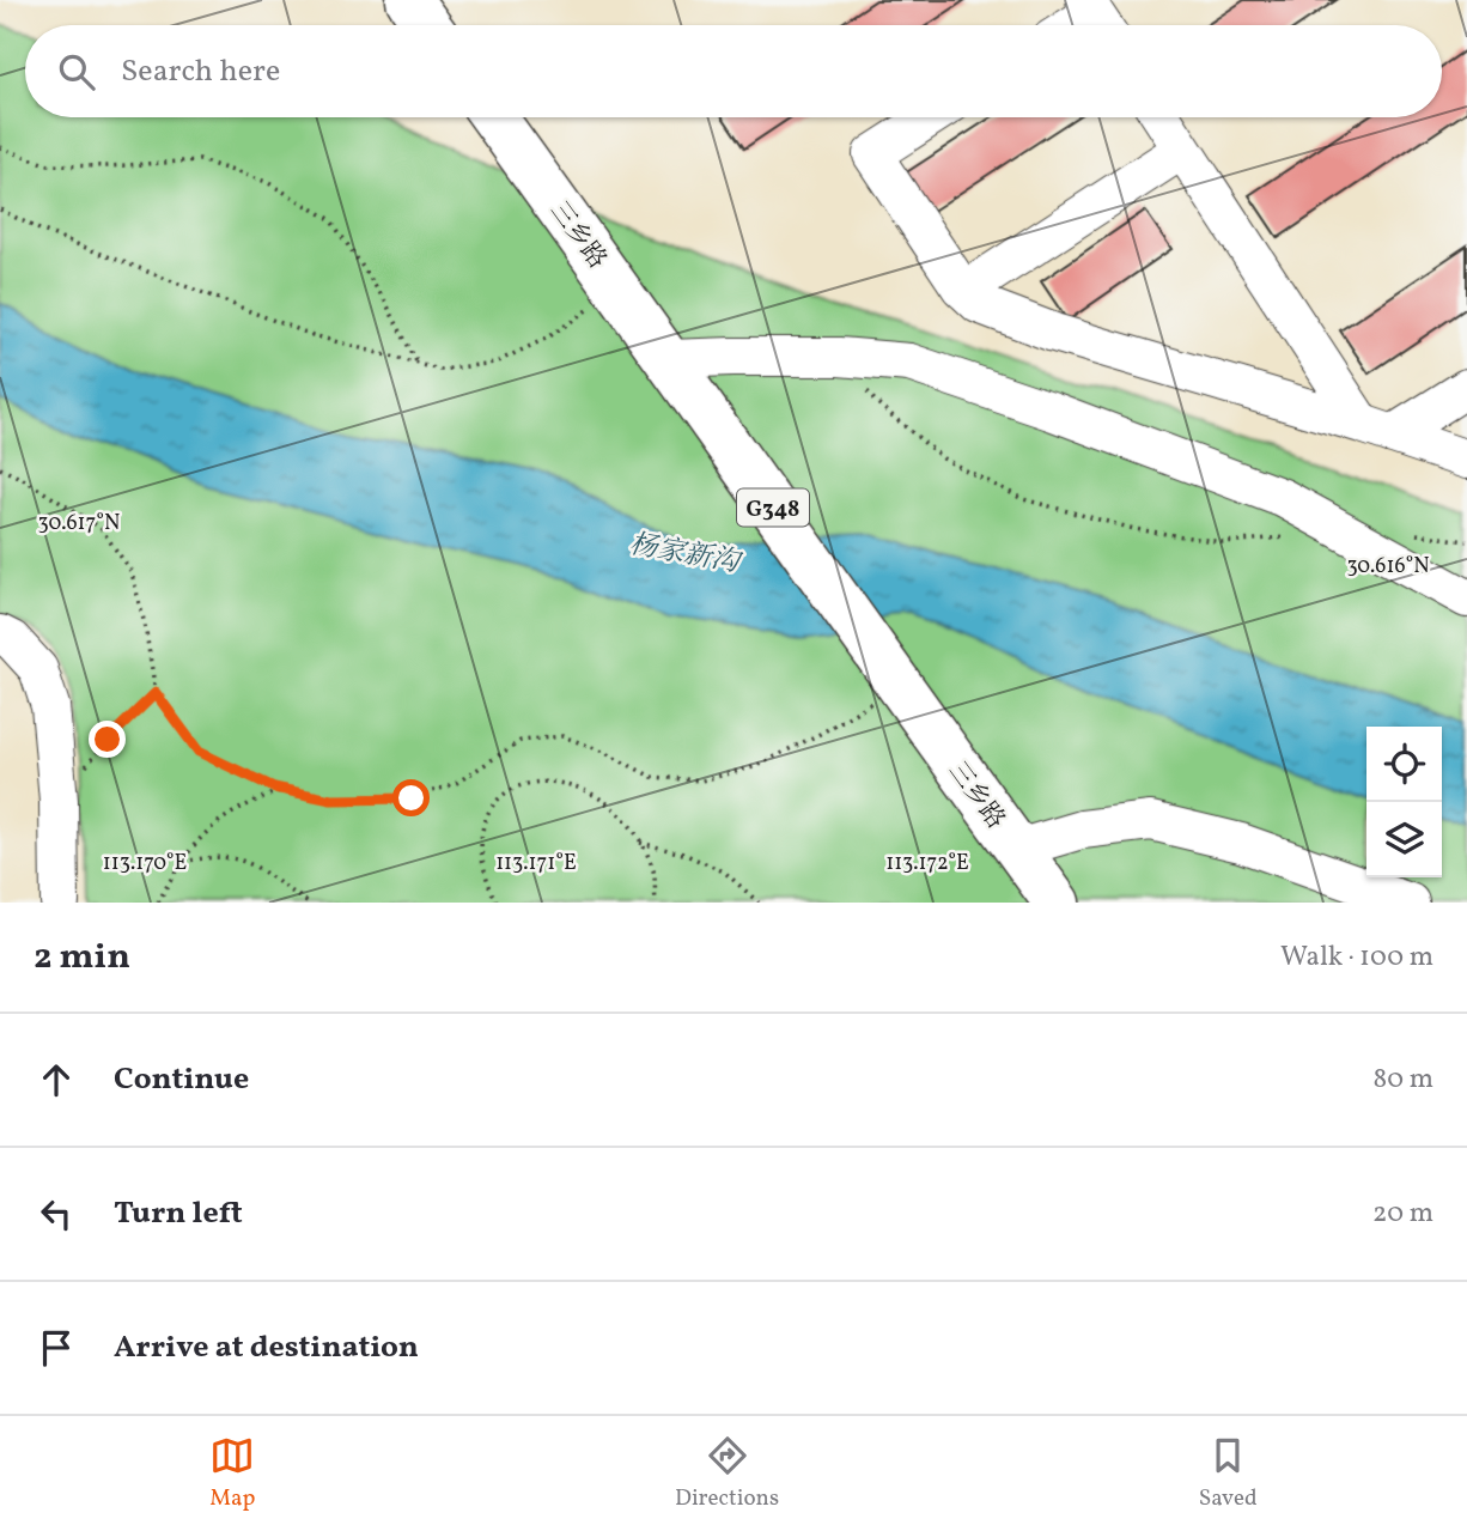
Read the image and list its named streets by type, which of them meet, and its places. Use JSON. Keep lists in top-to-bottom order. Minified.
{"streets":{"highway":["三乡路","G348"]},"water":["杨家新沟"],"page":{"search":"Search here","heading":["2 min","Walk · 100 m"],"list":[["Continue","80 m"],["Turn left","20 m"],"Arrive at destination"],"nav":["Map","Directions","Saved"]},"coordinates":["30.617°N","30.616°N","113.170°E","113.171°E","113.172°E"]}
